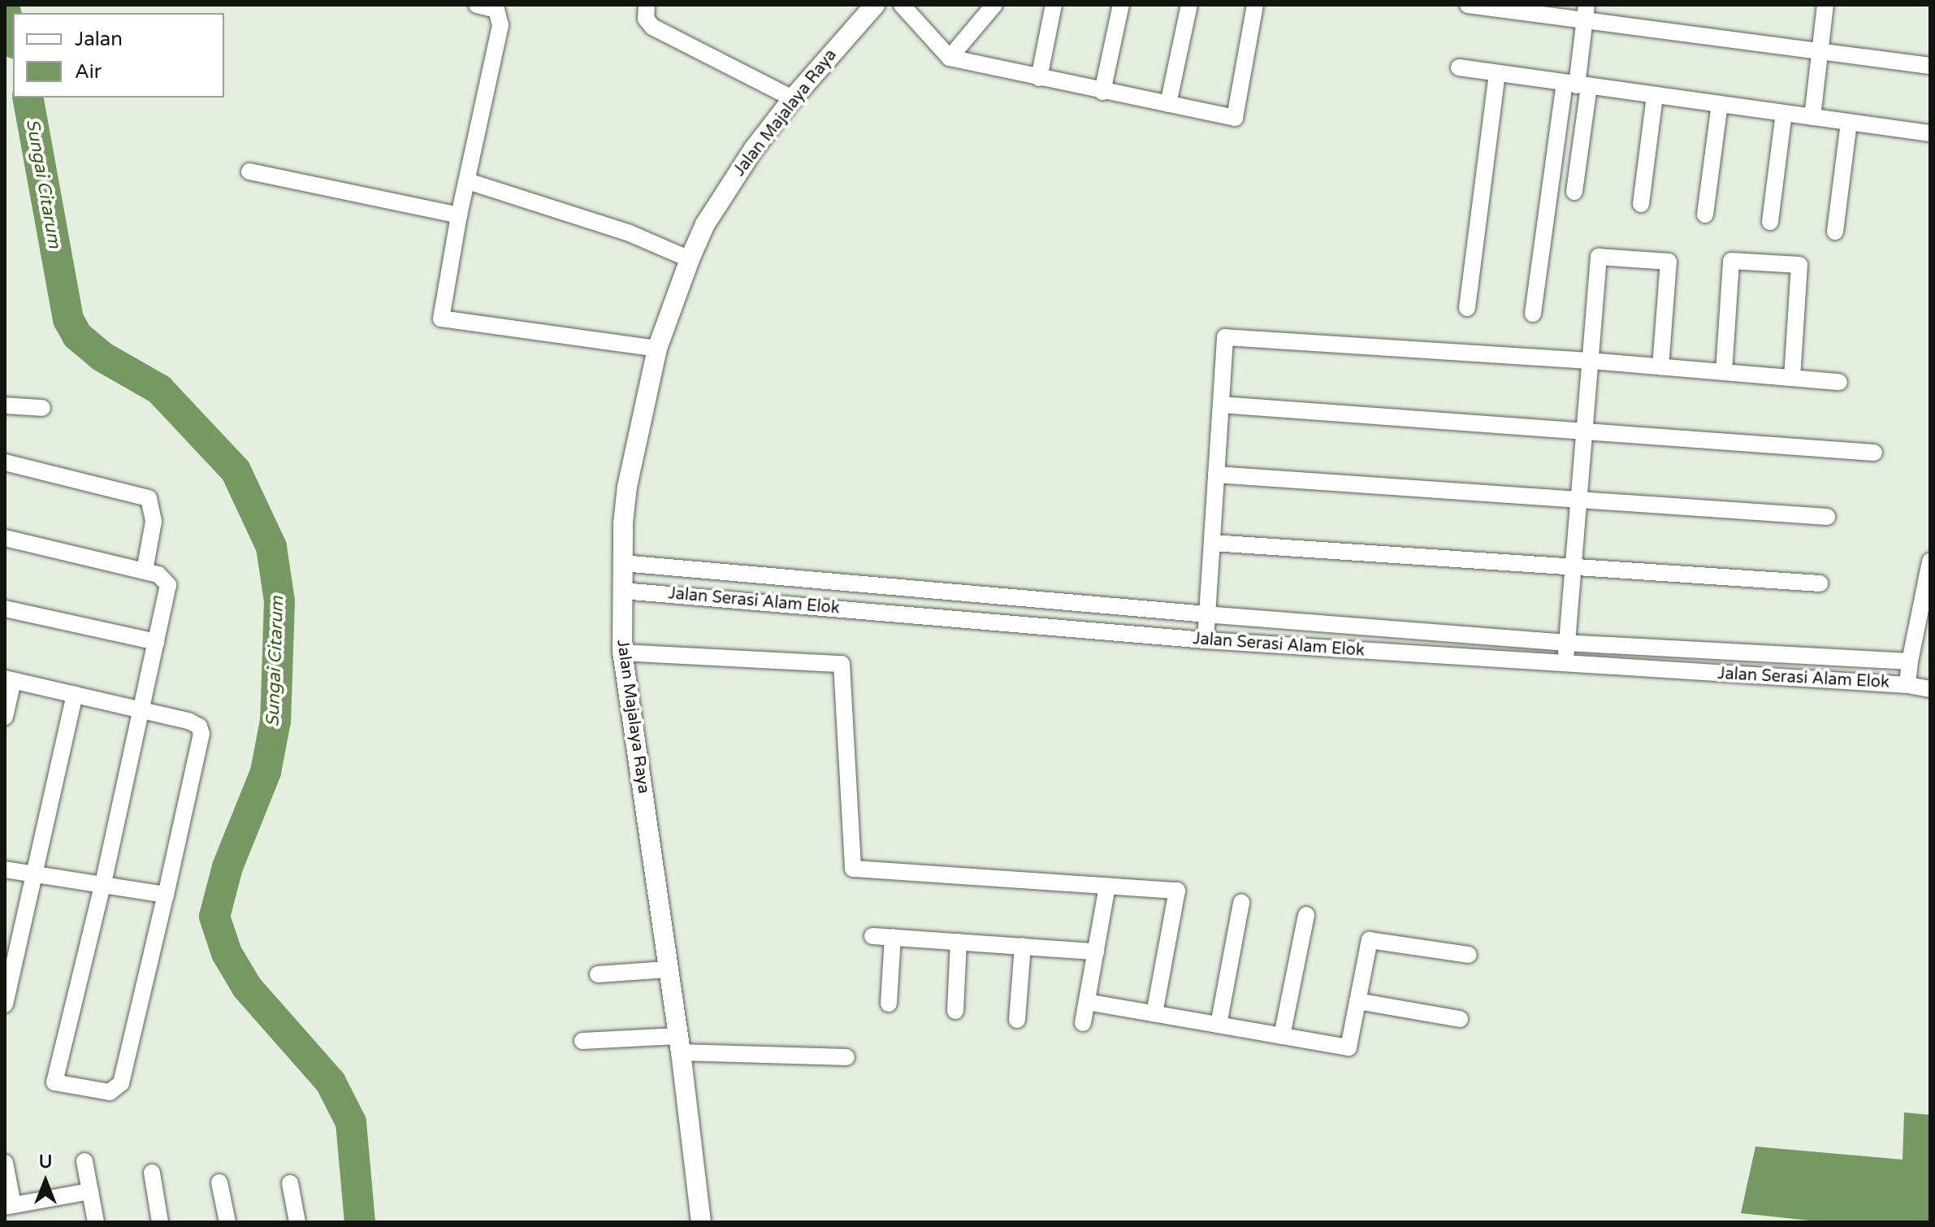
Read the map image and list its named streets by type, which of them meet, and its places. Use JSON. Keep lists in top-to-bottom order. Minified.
{"streets":{"street":["Jalan Majalaya Raya","Jalan Serasi Alam Elok"]},"crossings":[["Jalan Majalaya Raya","Jalan Serasi Alam Elok"]],"water":["Sungai Citarum"],"legend":["Jalan","Air"],"north":"top"}
